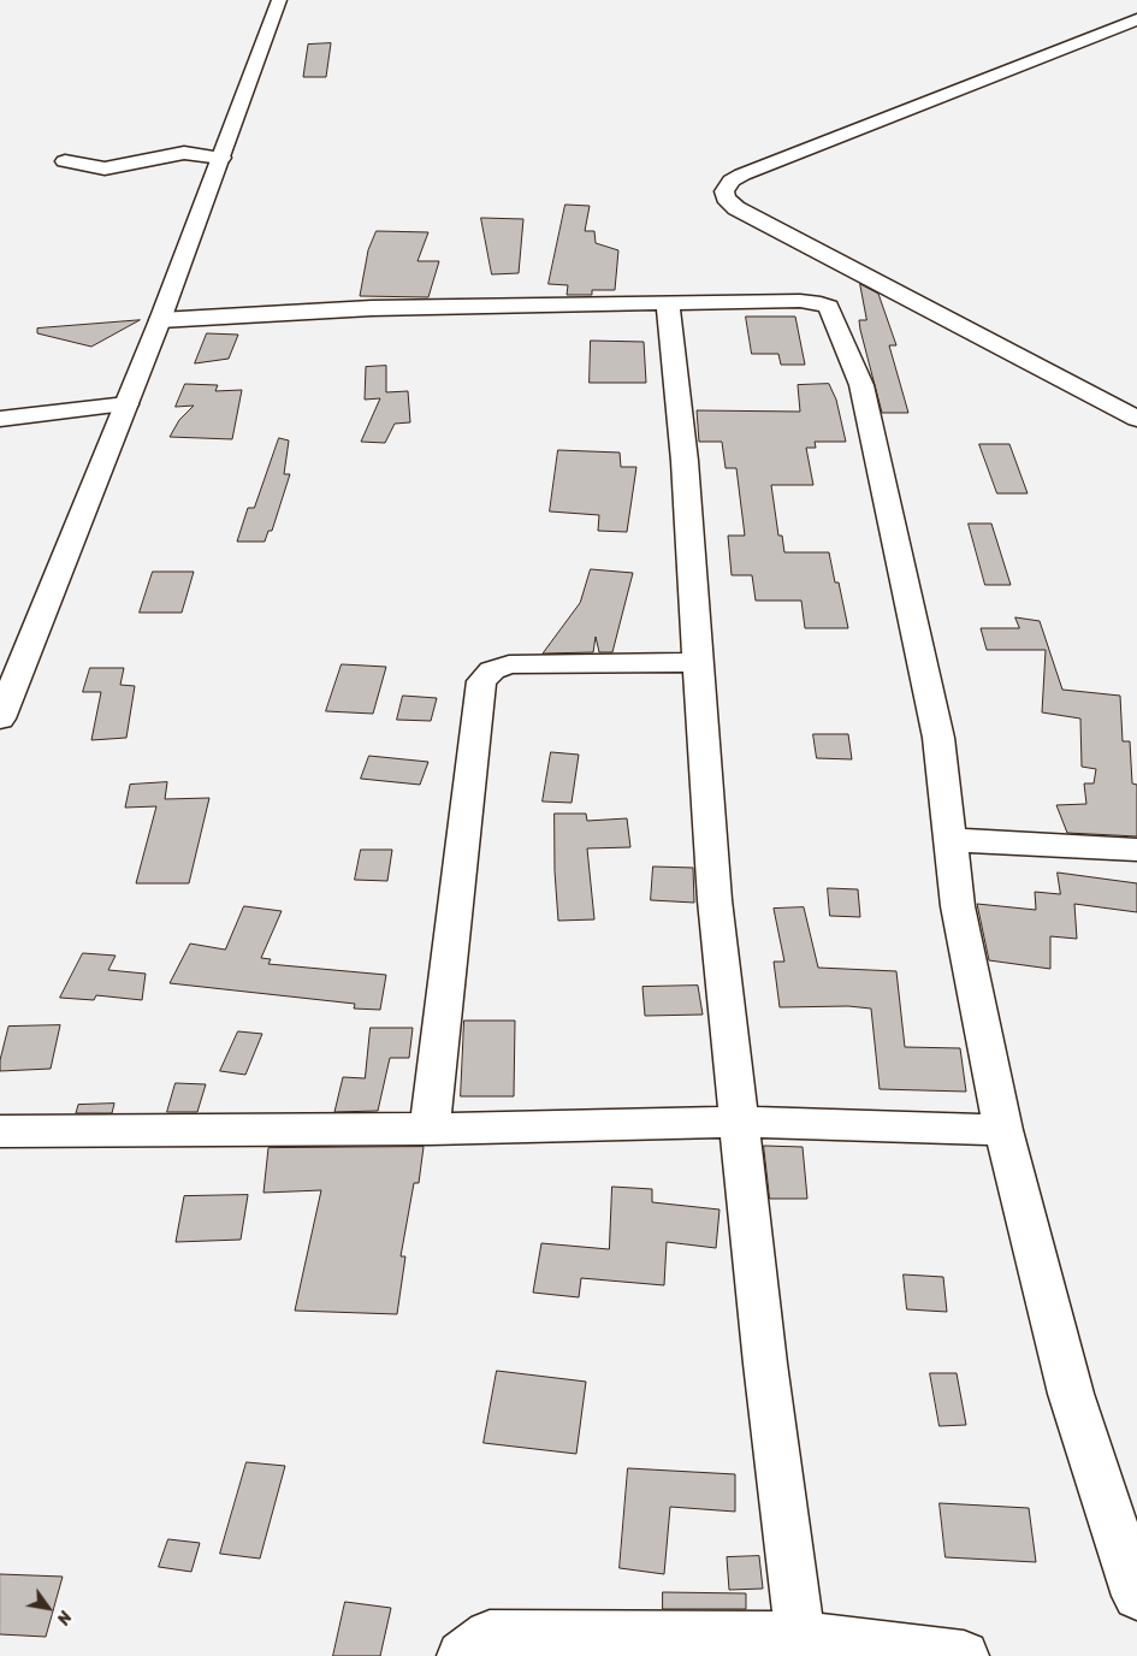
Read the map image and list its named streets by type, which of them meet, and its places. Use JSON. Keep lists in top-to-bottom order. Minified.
{"north":"bottom right"}
